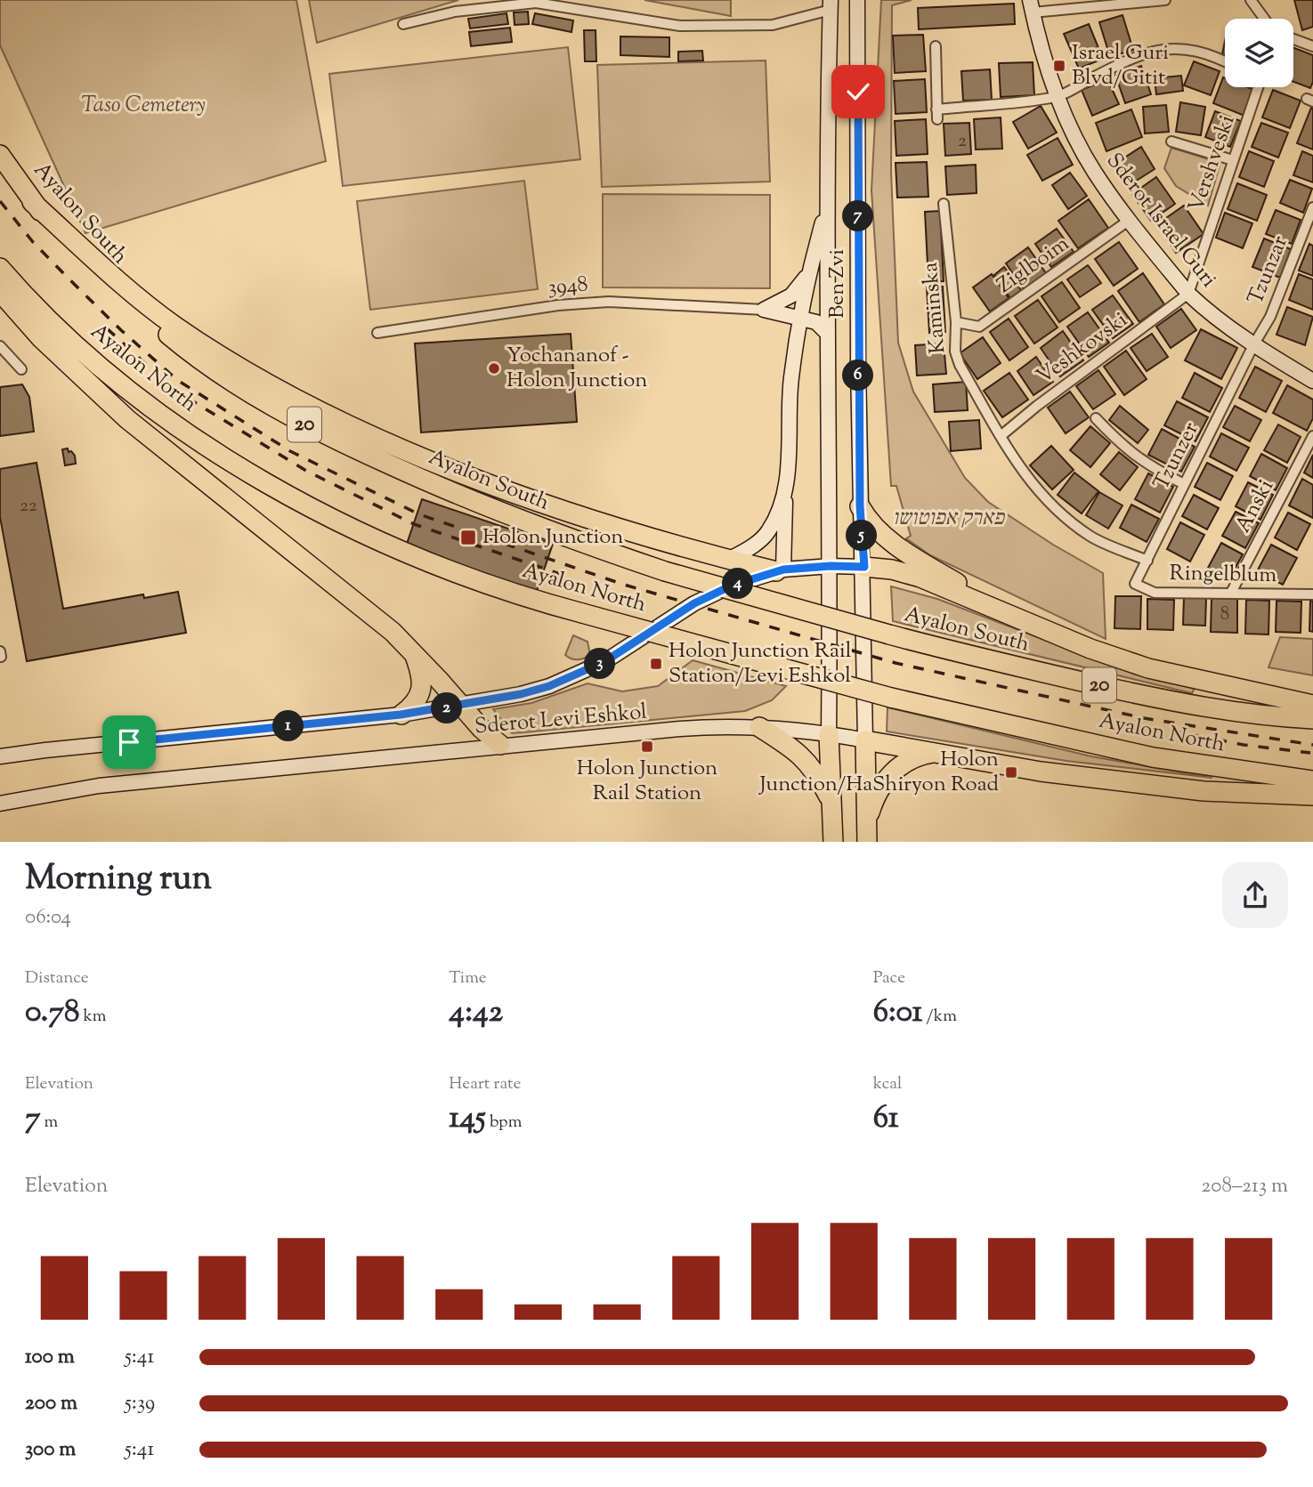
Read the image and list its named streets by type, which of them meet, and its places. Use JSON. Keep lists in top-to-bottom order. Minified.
{"streets":{"highway":["Ayalon South","Ayalon North","20"],"main road":["Sderot Israel Guri","Ben Zvi","Sderot Levi Eshkol"],"street":["Vershveski","Ziglboim","Tzunzar","3948","Kaminska","Veshkovski","Tzunzer","Anski","Ringelblum"]},"crossings":[["Vershveski","Sderot Israel Guri"],["Vershveski","Veshkovski"],["Sderot Israel Guri","Ziglboim"],["Sderot Israel Guri","Tzunzar"],["Sderot Israel Guri","Veshkovski"],["Sderot Israel Guri","Tzunzer"],["Ziglboim","Kaminska"],["Tzunzar","Tzunzer"],["Ben Zvi","Sderot Levi Eshkol"],["Kaminska","Veshkovski"],["Kaminska","Tzunzer"],["Tzunzer","Ringelblum"],["Anski","Ringelblum"]],"parks":["Taso Cemetery","פארק אפוטושו"],"places":{"transit":["Israel Guri Blvd/Gitit","Holon Junction","Holon Junction Rail Station/Levi Eshkol","Holon Junction Rail Station","Holon Junction/HaShiryon Road"],"other":["Yochananof - Holon Junction"]},"house_numbers":["2","22","8"],"page":{"pins":["7","6","5","4","3","2","1"],"heading":["Morning run","06:04"],"stats":[["Distance","0.78 km"],["Time","4:42"],["Pace","6:01 /km"],["Elevation","7 m"],["Heart rate","145 bpm"],["kcal","61"]],"chart":["Elevation","208–213 m"],"list":[{"name":"100 m","note":"5:41"},{"name":"200 m","note":"5:39"},{"name":"300 m","note":"5:41"}]}}
